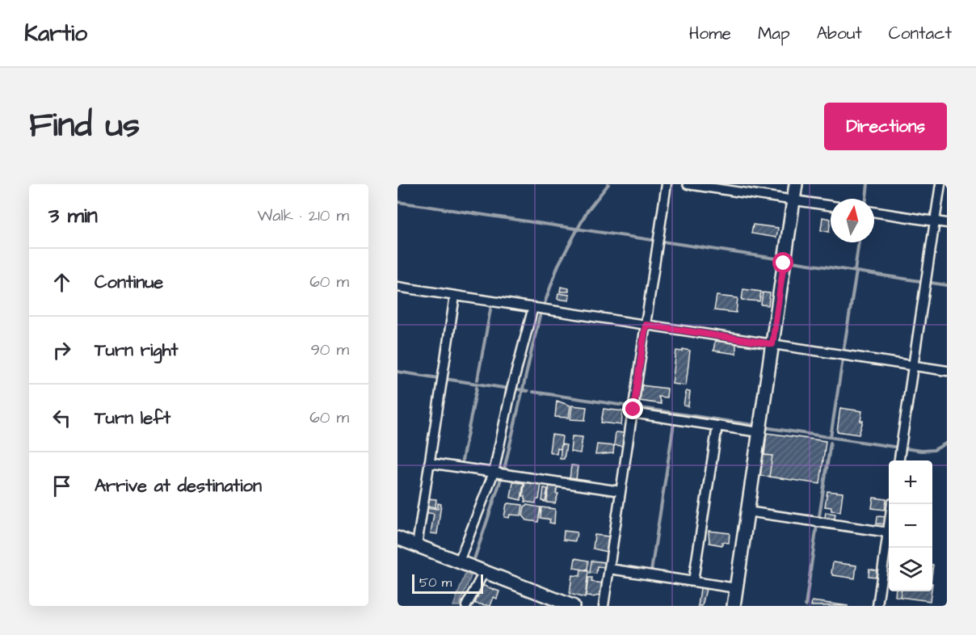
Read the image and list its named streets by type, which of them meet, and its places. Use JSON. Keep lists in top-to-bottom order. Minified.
{"scale_bar":"50 m","north":"top","page":{"header":"Kartio","nav":["Home","Map","About","Contact"],"title":"Find us","buttons":"Directions","heading":["3 min","Walk · 210 m"],"list":[["Continue","60 m"],["Turn right","90 m"],["Turn left","60 m"],"Arrive at destination"],"map_buttons":["+","−"],"scale":"50 m"}}
